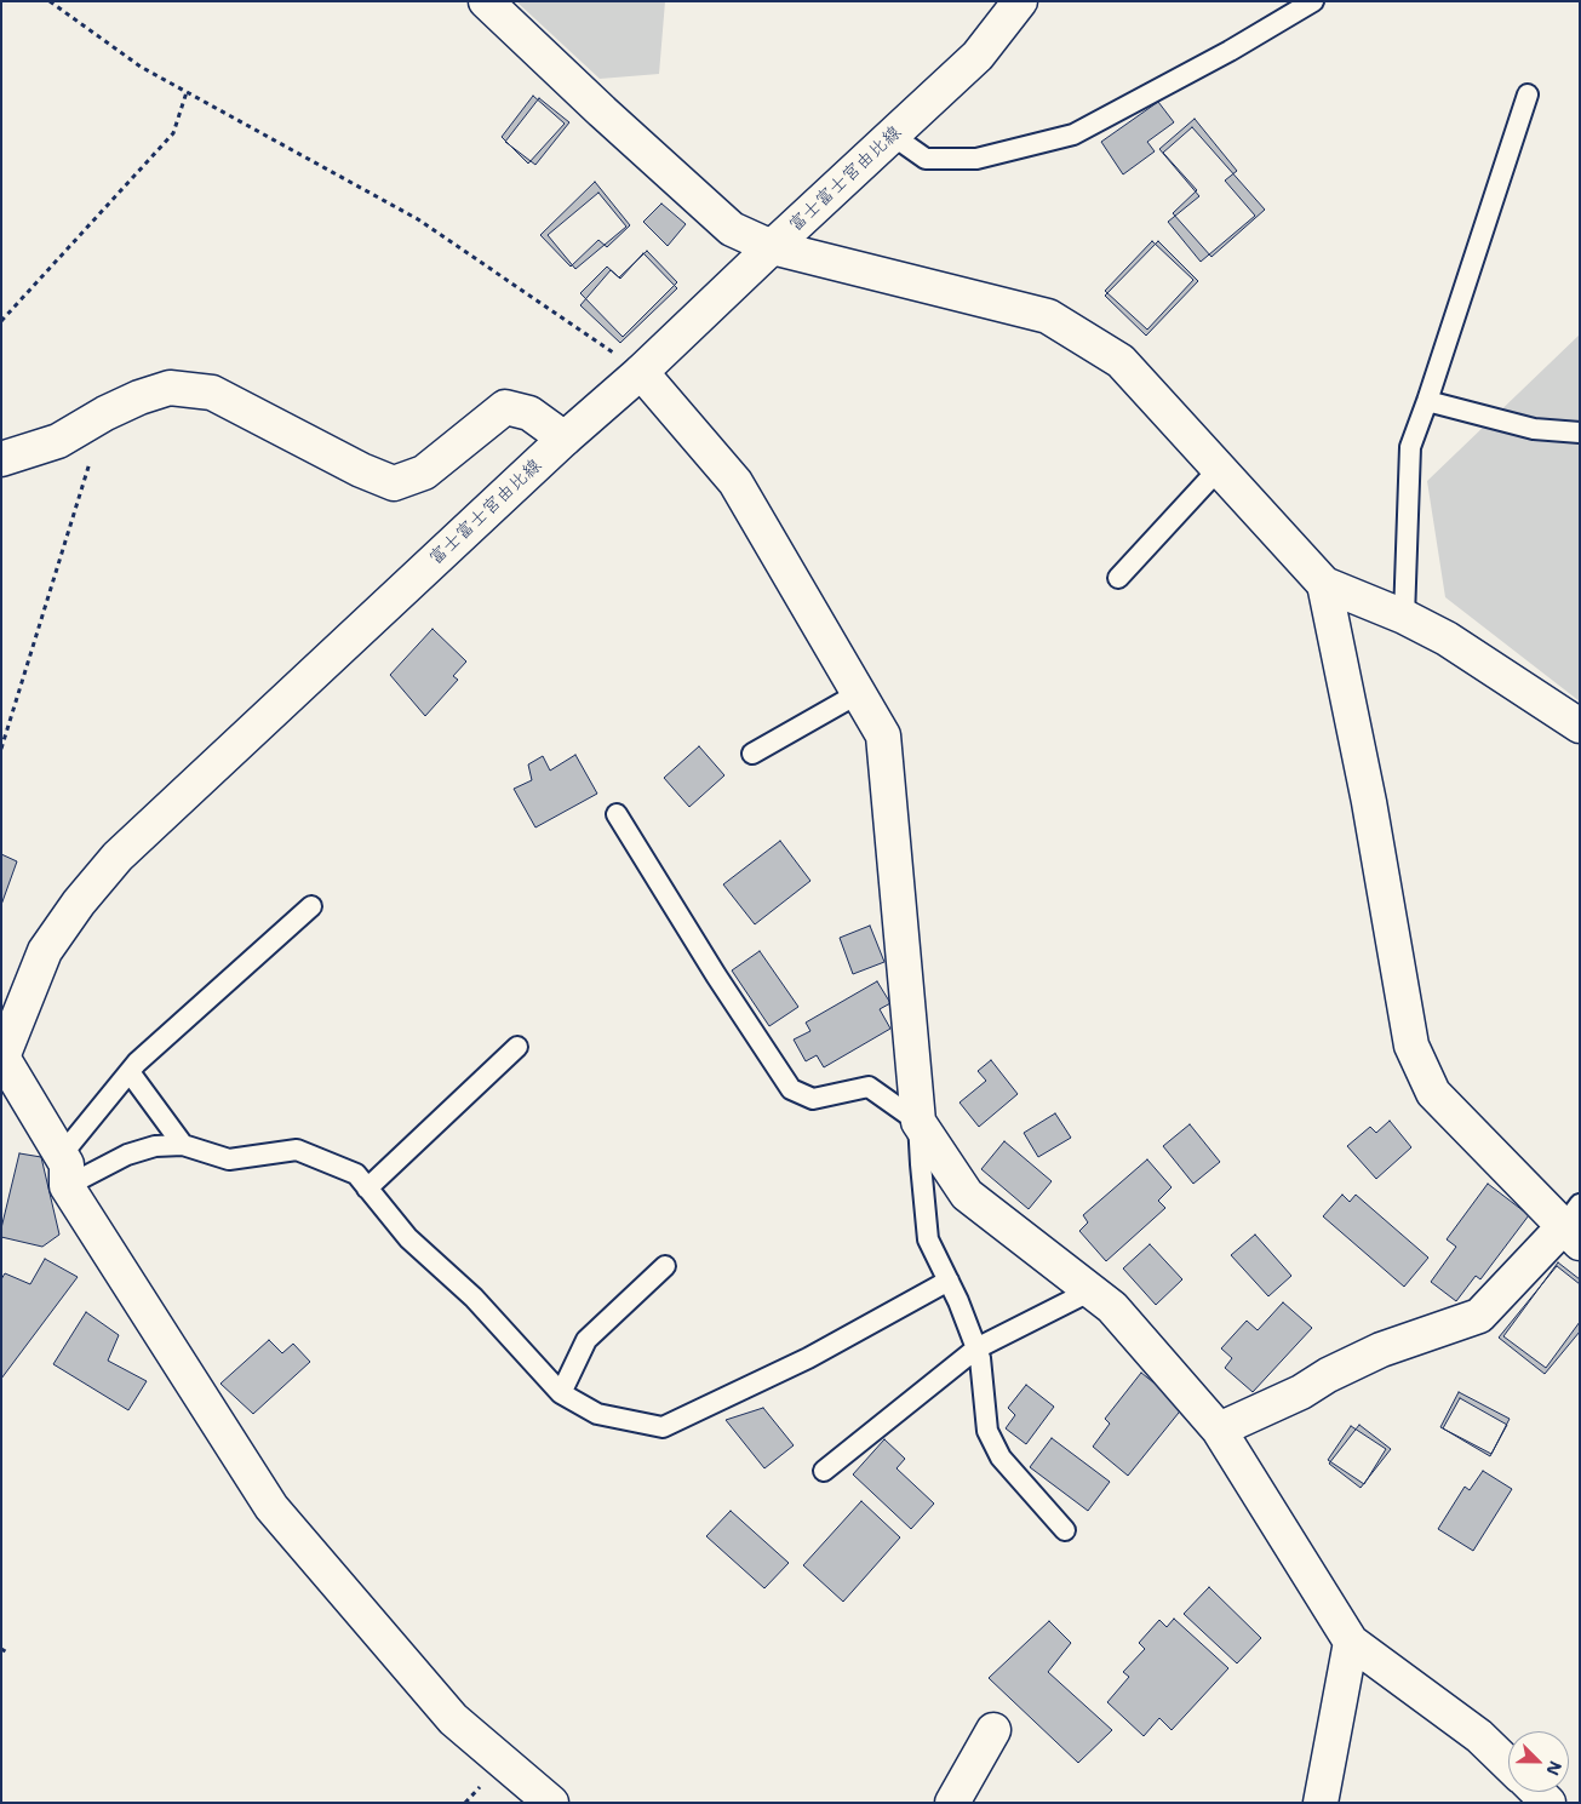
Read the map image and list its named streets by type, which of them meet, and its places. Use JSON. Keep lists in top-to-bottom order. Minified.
{"streets":{"street":["富士富士宮由比線"]},"north":"bottom right"}
